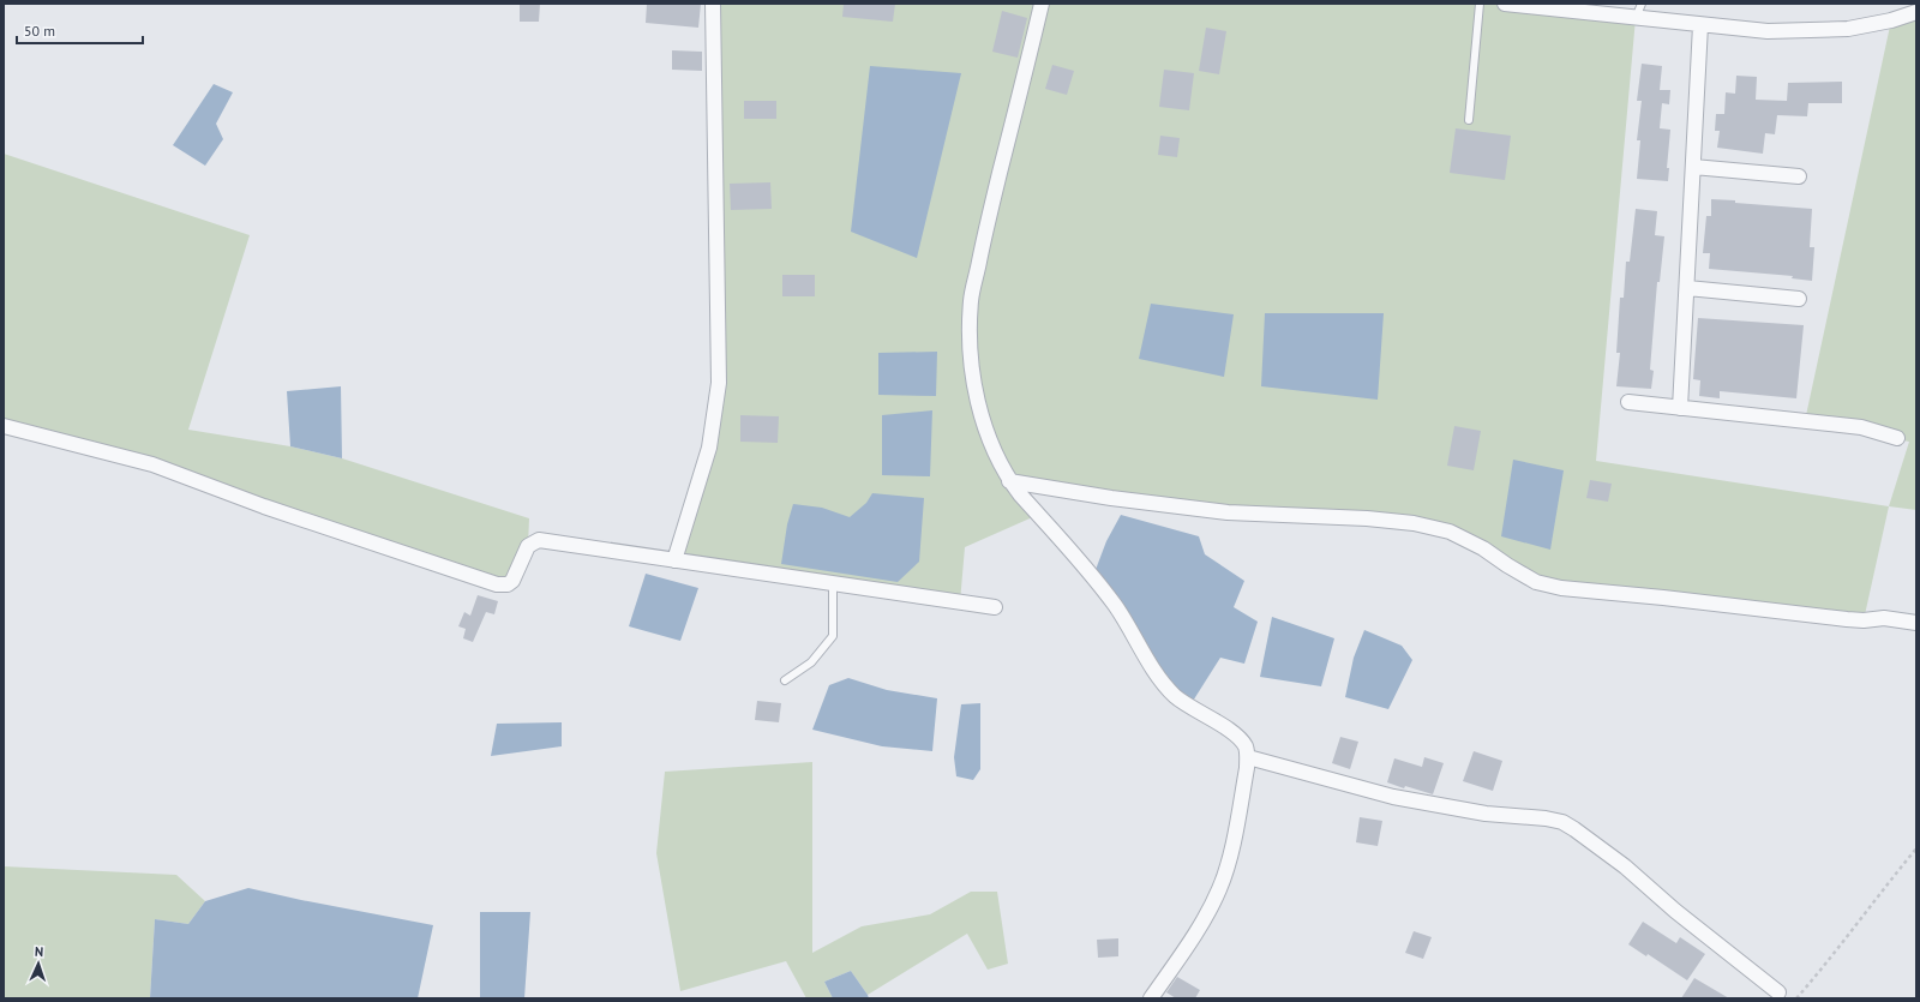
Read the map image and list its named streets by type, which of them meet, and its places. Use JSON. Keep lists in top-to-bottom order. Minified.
{"scale_bar":"50 m","north":"top"}
